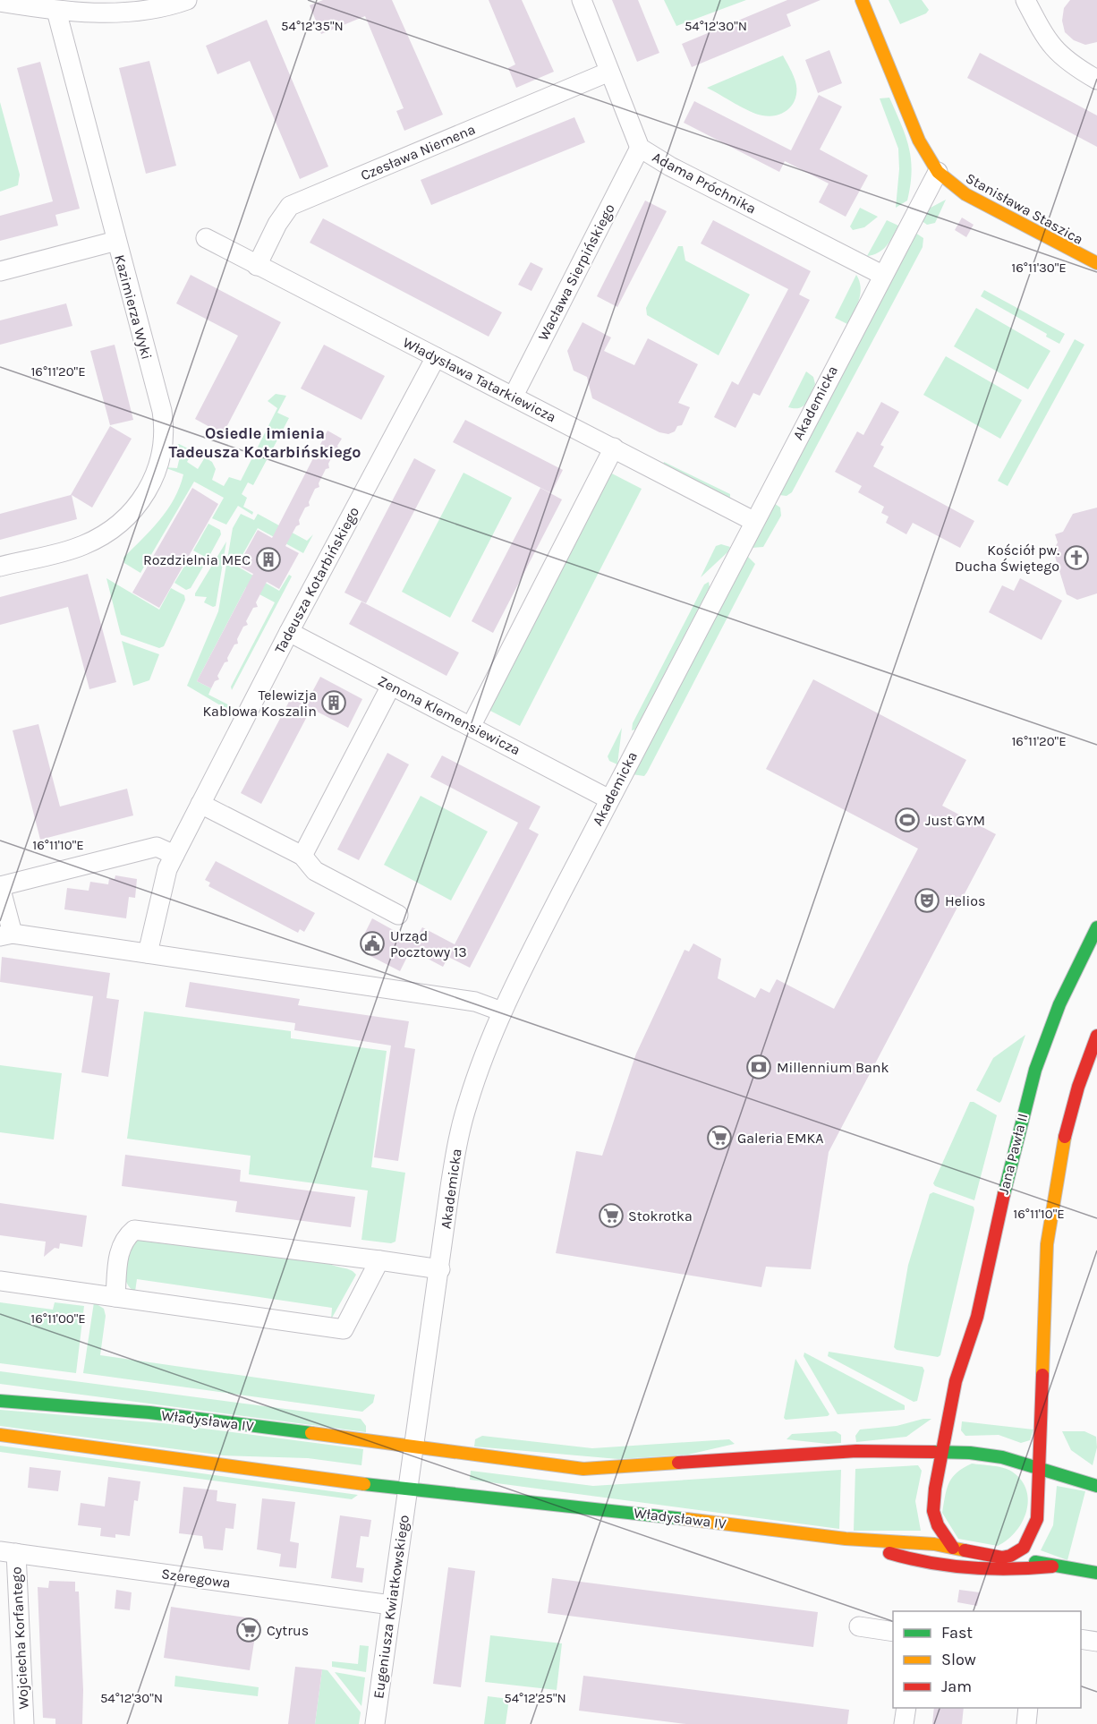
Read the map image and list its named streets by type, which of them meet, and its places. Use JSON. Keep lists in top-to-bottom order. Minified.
{"streets":{"main road":["Stanisława Staszica","Jana Pawła II","Władysława IV"],"street":["Czesława Niemena","Adama Próchnika","Wacława Sierpińskiego","Kazimierza Wyki","Władysława Tatarkiewicza","Akademicka","Tadeusza Kotarbińskiego","Zenona Klemensiewicza","Szeregowa","Eugeniusza Kwiatkowskiego","Wojciecha Korfantego"]},"crossings":[["Czesława Niemena","Adama Próchnika"],["Czesława Niemena","Władysława Tatarkiewicza"],["Adama Próchnika","Wacława Sierpińskiego"],["Adama Próchnika","Akademicka"],["Stanisława Staszica","Akademicka"],["Wacława Sierpińskiego","Władysława Tatarkiewicza"],["Władysława Tatarkiewicza","Akademicka"],["Władysława Tatarkiewicza","Tadeusza Kotarbińskiego"],["Akademicka","Zenona Klemensiewicza"],["Akademicka","Władysława IV"],["Tadeusza Kotarbińskiego","Zenona Klemensiewicza"],["Jana Pawła II","Władysława IV"],["Władysława IV","Eugeniusza Kwiatkowskiego"],["Szeregowa","Eugeniusza Kwiatkowskiego"],["Szeregowa","Wojciecha Korfantego"]],"districts":["Osiedle imienia Tadeusza Kotarbińskiego"],"places":{"church":["Kościół pw. Ducha Świętego"],"building":["Rozdzielnia MEC","Telewizja Kablowa Koszalin"],"sports":["Just GYM"],"theatre":["Helios"],"public building":["Urząd Pocztowy 13"],"bank":["Millennium Bank"],"supermarket":["Galeria EMKA","Stokrotka","Cytrus"]},"legend":["Fast","Slow","Jam"],"coordinates":["54°12'35\"N","54°12'30\"N","16°11'30\"E","16°11'20\"E","16°11'10\"E","16°11'00\"E","54°12'25\"N"]}
